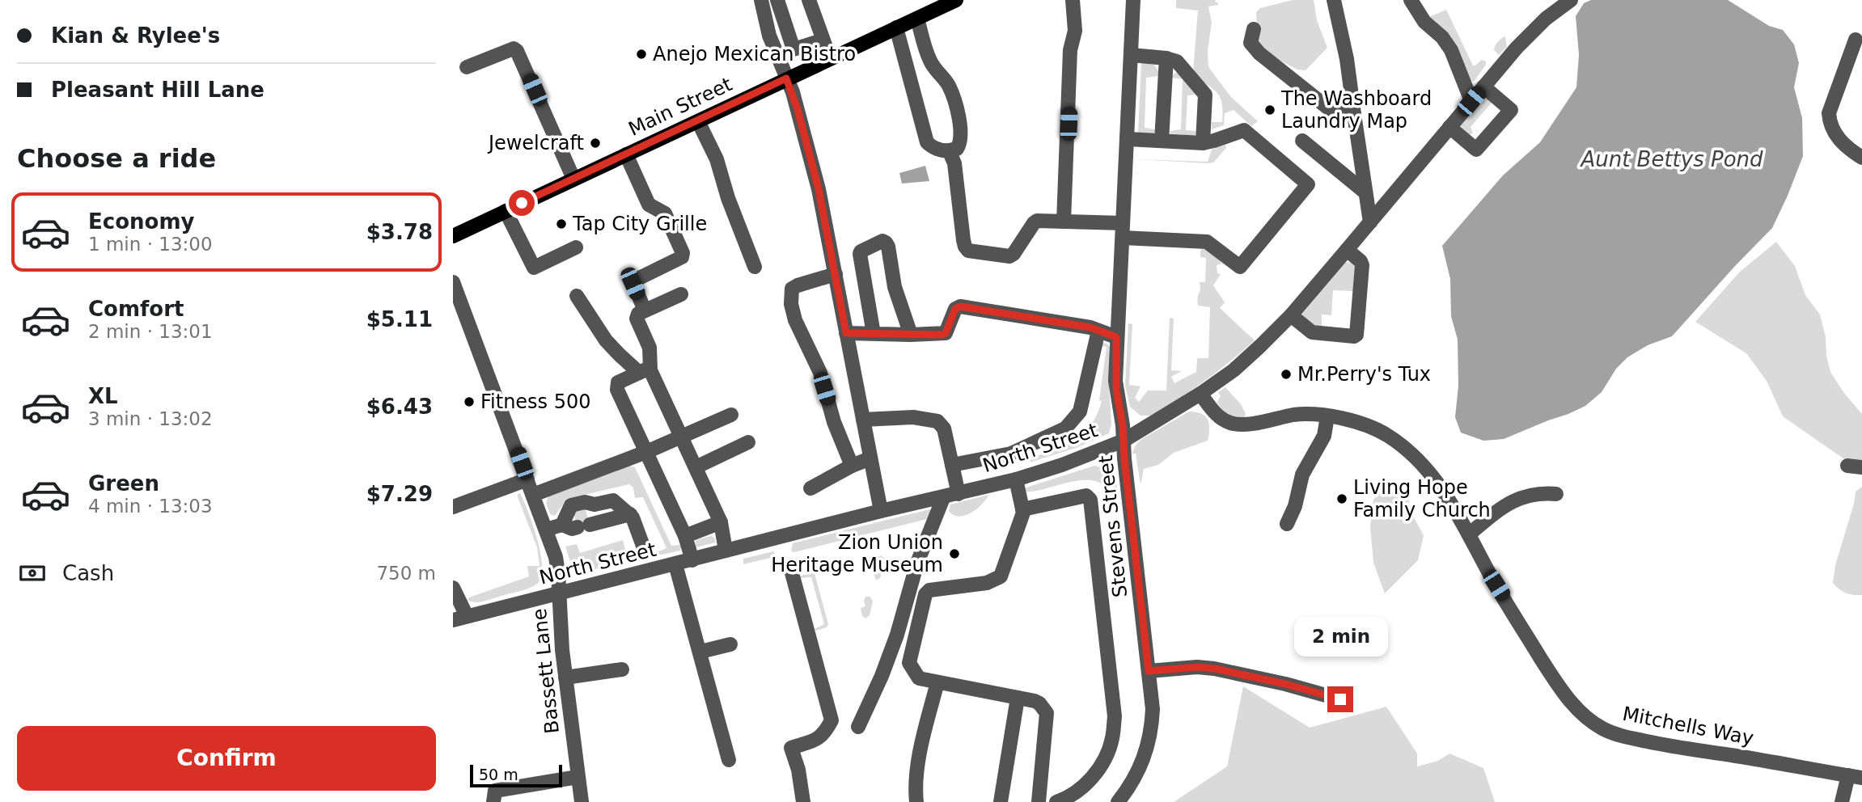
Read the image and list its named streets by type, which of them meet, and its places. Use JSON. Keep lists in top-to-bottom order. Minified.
{"streets":{"main road":["Main Street"],"street":["North Street","Stevens Street","Bassett Lane","Mitchells Way"]},"crossings":[["North Street","Stevens Street"],["North Street","Bassett Lane"],["North Street","Mitchells Way"]],"water":["Aunt Bettys Pond"],"places":["Anejo Mexican Bistro","The Washboard Laundry Map","Jewelcraft","Tap City Grille","Mr.Perry's Tux","Fitness 500","Living Hope Family Church","Zion Union Heritage Museum"],"scale_bar":"50 m","page":{"banner":["Kian & Rylee's","Pleasant Hill Lane"],"heading":"Choose a ride","list":[{"name":"Economy","note":"1 min · 13:00","value":"$3.78"},{"name":"Comfort","note":"2 min · 13:01","value":"$5.11"},{"name":"XL","note":"3 min · 13:02","value":"$6.43"},{"name":"Green","note":"4 min · 13:03","value":"$7.29"}],"pay":["Cash","750 m"],"bubble":"2 min","buttons":"Confirm","scale":"50 m"}}
